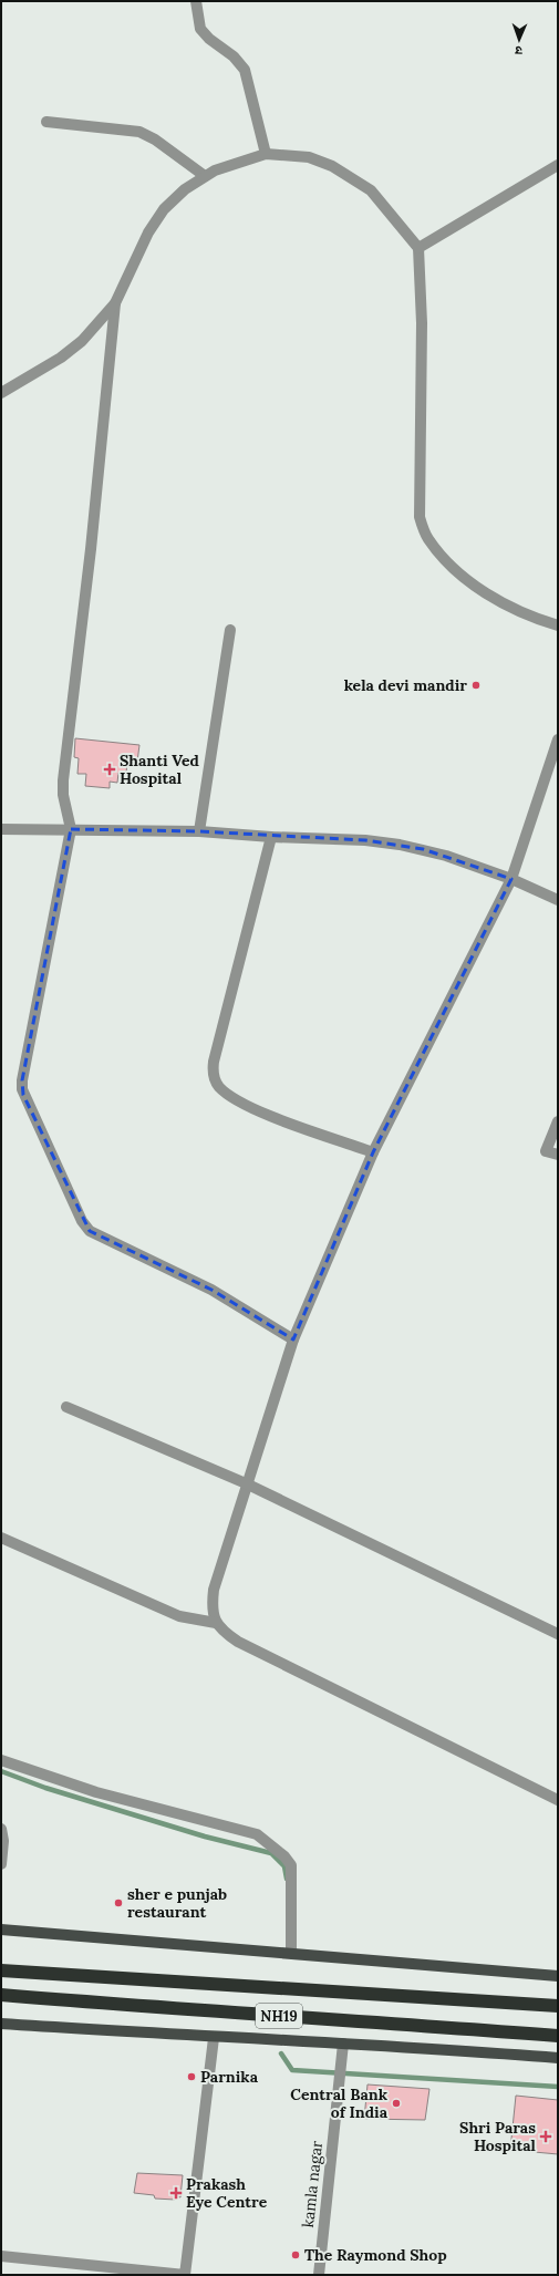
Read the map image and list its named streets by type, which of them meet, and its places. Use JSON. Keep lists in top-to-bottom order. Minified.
{"streets":{"highway":["NH19"],"street":["kamla nagar"]},"places":{"other":["kela devi mandir","sher e punjab restaurant","Parnika","Central Bank of India","The Raymond Shop"],"health":["Shanti Ved Hospital","Shri Paras Hospital","Prakash Eye Centre"]},"north":"bottom"}
